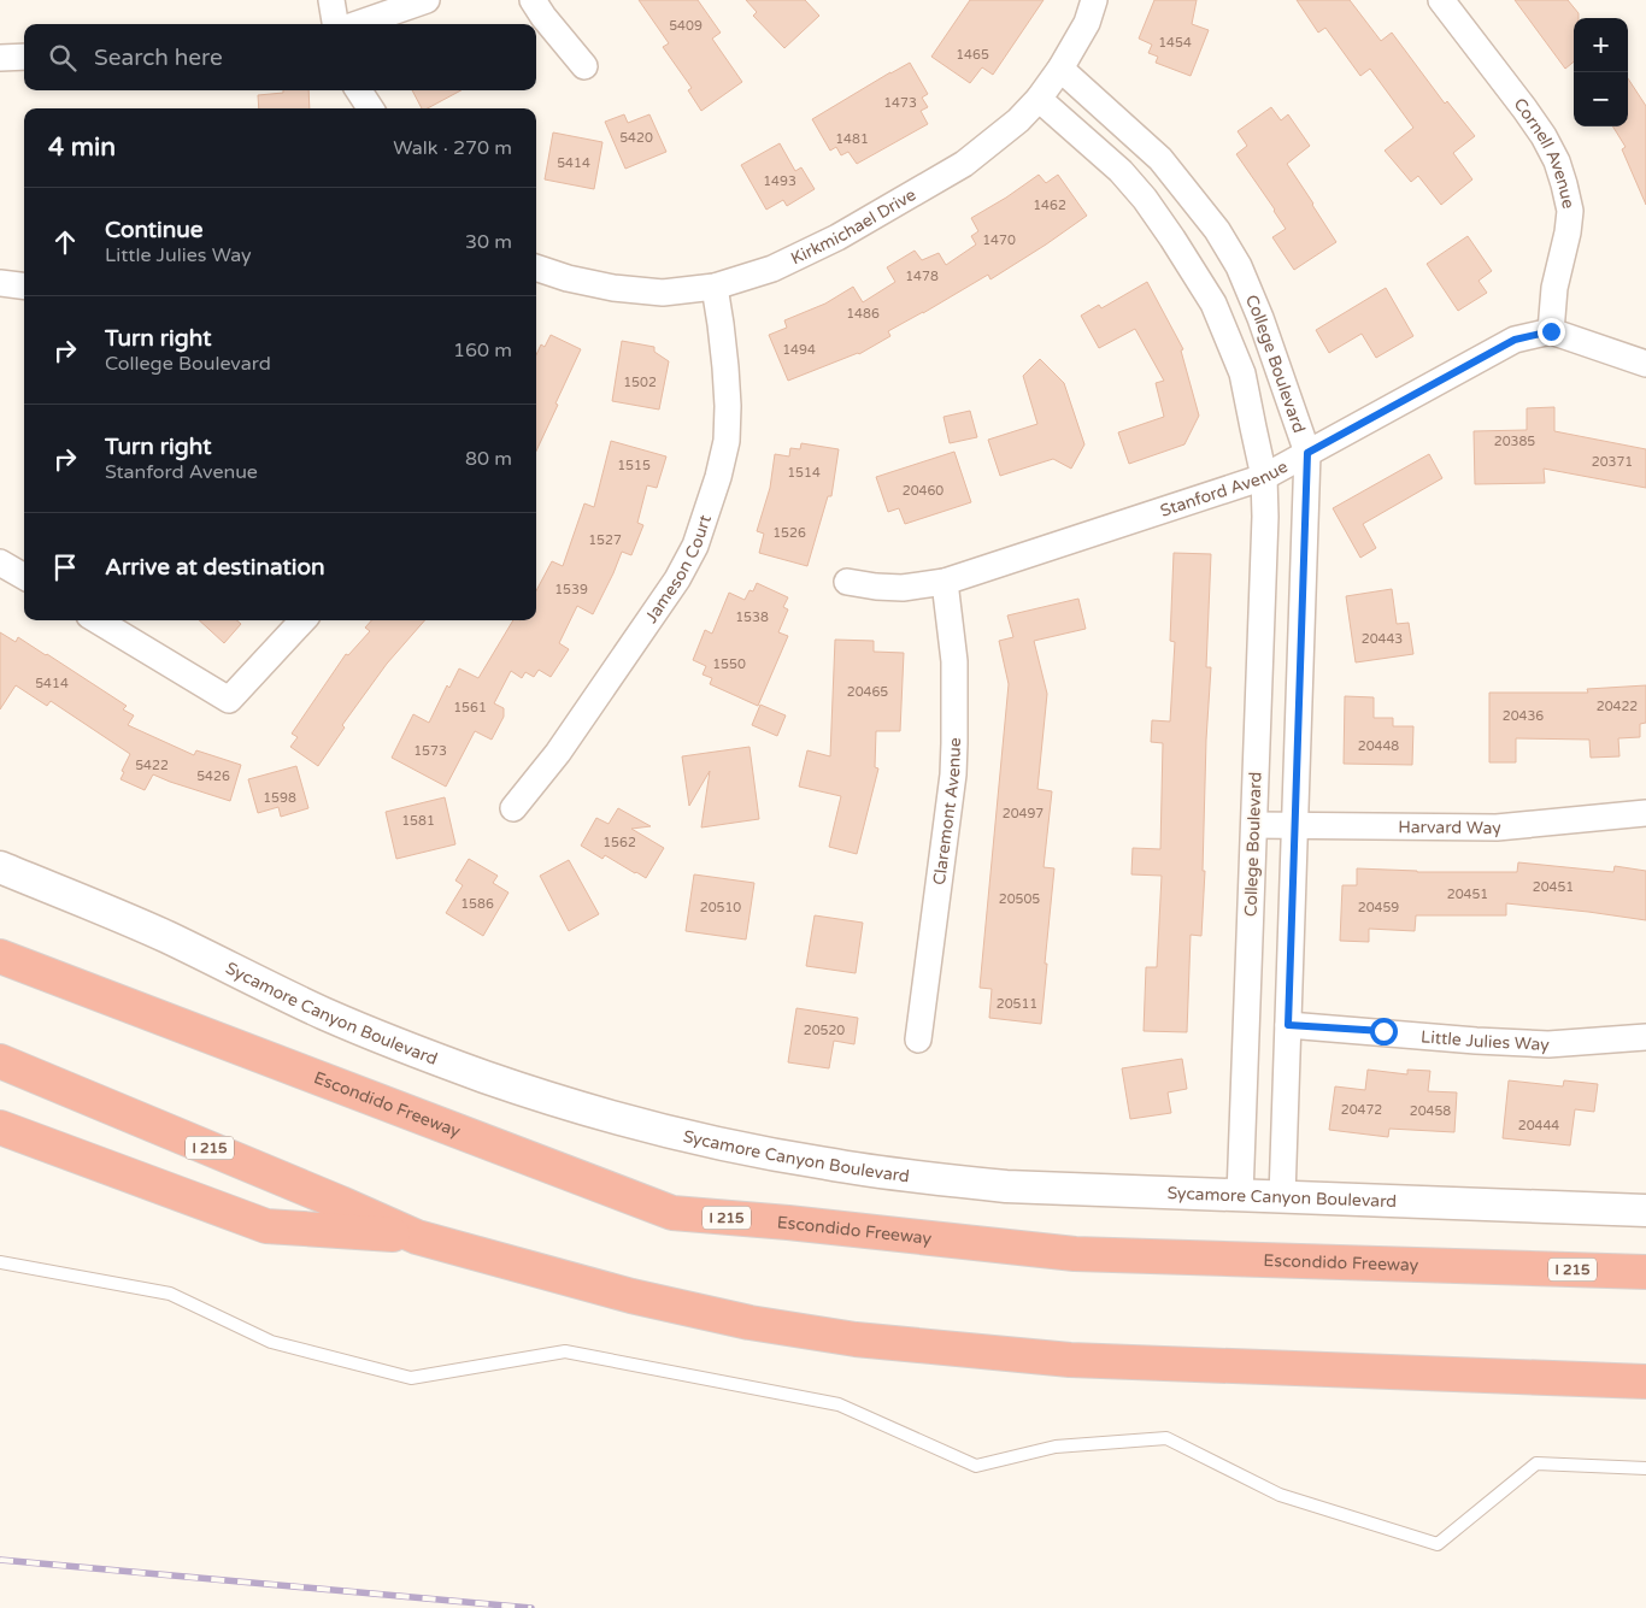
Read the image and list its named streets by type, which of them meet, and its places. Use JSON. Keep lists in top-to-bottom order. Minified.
{"streets":{"highway":["Escondido Freeway","I 215"],"street":["Cornell Avenue","Kirkmichael Drive","College Boulevard","Stanford Avenue","Jameson Court","Claremont Avenue","Harvard Way","Sycamore Canyon Boulevard","Little Julies Way"]},"crossings":[["Cornell Avenue","Stanford Avenue"],["Kirkmichael Drive","College Boulevard"],["Kirkmichael Drive","Jameson Court"],["College Boulevard","Stanford Avenue"],["College Boulevard","Harvard Way"],["College Boulevard","Sycamore Canyon Boulevard"],["College Boulevard","Little Julies Way"],["Stanford Avenue","Claremont Avenue"]],"house_numbers":["5409","1454","1465","1473","5420","1481","5414","1493","1462","1470","1478","1486","1494","1502","20385","20371","1515","1514","20460","1526","1527","1539","1538","20443","1550","5414","20465","20422","1561","20436","20448","1573","5422","5426","1598","20497","1581","1562","20451","20451","20505","1586","20510","20459","20511","20520","20472","20458","20444"],"page":{"map_buttons":["+","−"],"search":"Search here","heading":["4 min","Walk · 270 m"],"list":[["Continue","Little Julies Way","30 m"],["Turn right","College Boulevard","160 m"],["Turn right","Stanford Avenue","80 m"],"Arrive at destination"]}}
